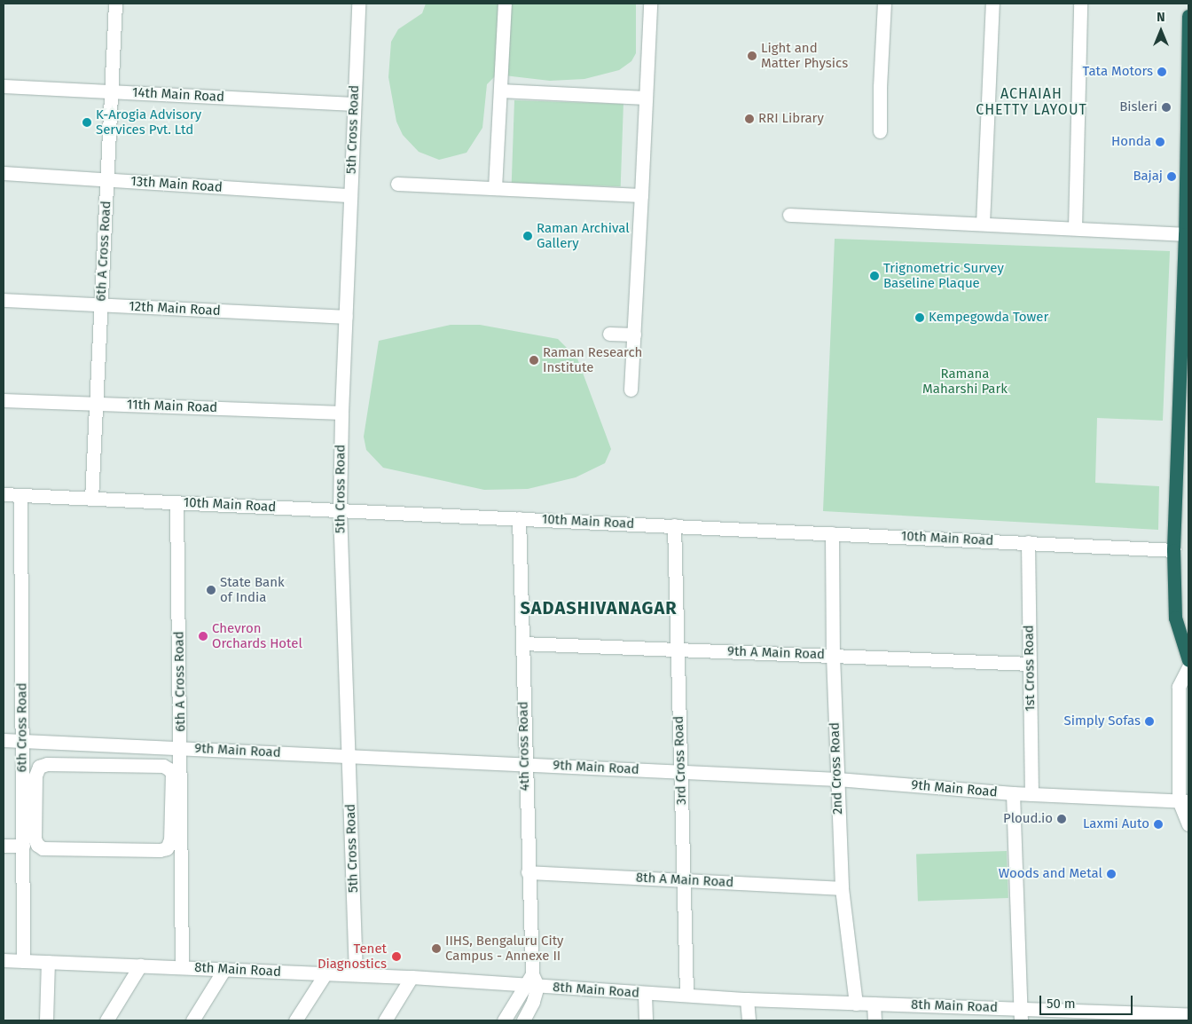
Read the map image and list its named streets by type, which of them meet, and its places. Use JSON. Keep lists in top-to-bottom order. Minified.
{"streets":{"street":["14th Main Road","5th Cross Road","13th Main Road","6th A Cross Road","12th Main Road","11th Main Road","10th Main Road","9th A Main Road","1st Cross Road","6th Cross Road","4th Cross Road","9th Main Road","3rd Cross Road","2nd Cross Road","8th A Main Road","8th Main Road"]},"crossings":[["14th Main Road","5th Cross Road"],["14th Main Road","6th A Cross Road"],["5th Cross Road","13th Main Road"],["5th Cross Road","12th Main Road"],["5th Cross Road","11th Main Road"],["5th Cross Road","10th Main Road"],["5th Cross Road","9th Main Road"],["5th Cross Road","8th Main Road"],["13th Main Road","6th A Cross Road"],["6th A Cross Road","12th Main Road"],["6th A Cross Road","11th Main Road"],["6th A Cross Road","10th Main Road"],["6th A Cross Road","9th Main Road"],["6th A Cross Road","8th Main Road"],["10th Main Road","1st Cross Road"],["10th Main Road","6th Cross Road"],["10th Main Road","4th Cross Road"],["10th Main Road","3rd Cross Road"],["10th Main Road","2nd Cross Road"],["9th A Main Road","1st Cross Road"],["9th A Main Road","4th Cross Road"],["9th A Main Road","3rd Cross Road"],["9th A Main Road","2nd Cross Road"],["1st Cross Road","9th Main Road"],["6th Cross Road","9th Main Road"],["6th Cross Road","8th Main Road"],["4th Cross Road","9th Main Road"],["4th Cross Road","8th A Main Road"],["4th Cross Road","8th Main Road"],["9th Main Road","3rd Cross Road"],["9th Main Road","2nd Cross Road"],["3rd Cross Road","8th A Main Road"],["3rd Cross Road","8th Main Road"],["2nd Cross Road","8th A Main Road"],["2nd Cross Road","8th Main Road"]],"districts":["ACHAIAH CHETTY LAYOUT","SADASHIVANAGAR"],"parks":["Ramana Maharshi Park"],"places":["Light and Matter Physics","Tata Motors","Bisleri","RRI Library","K-Arogia Advisory Services Pvt. Ltd","Honda","Bajaj","Raman Archival Gallery","Trignometric Survey Baseline Plaque","Kempegowda Tower","Raman Research Institute","State Bank of India","Chevron Orchards Hotel","Simply Sofas","Ploud.io","Laxmi Auto","Woods and Metal","IIHS, Bengaluru City Campus - Annexe II","Tenet Diagnostics"],"scale_bar":"50 m","north":"top"}
